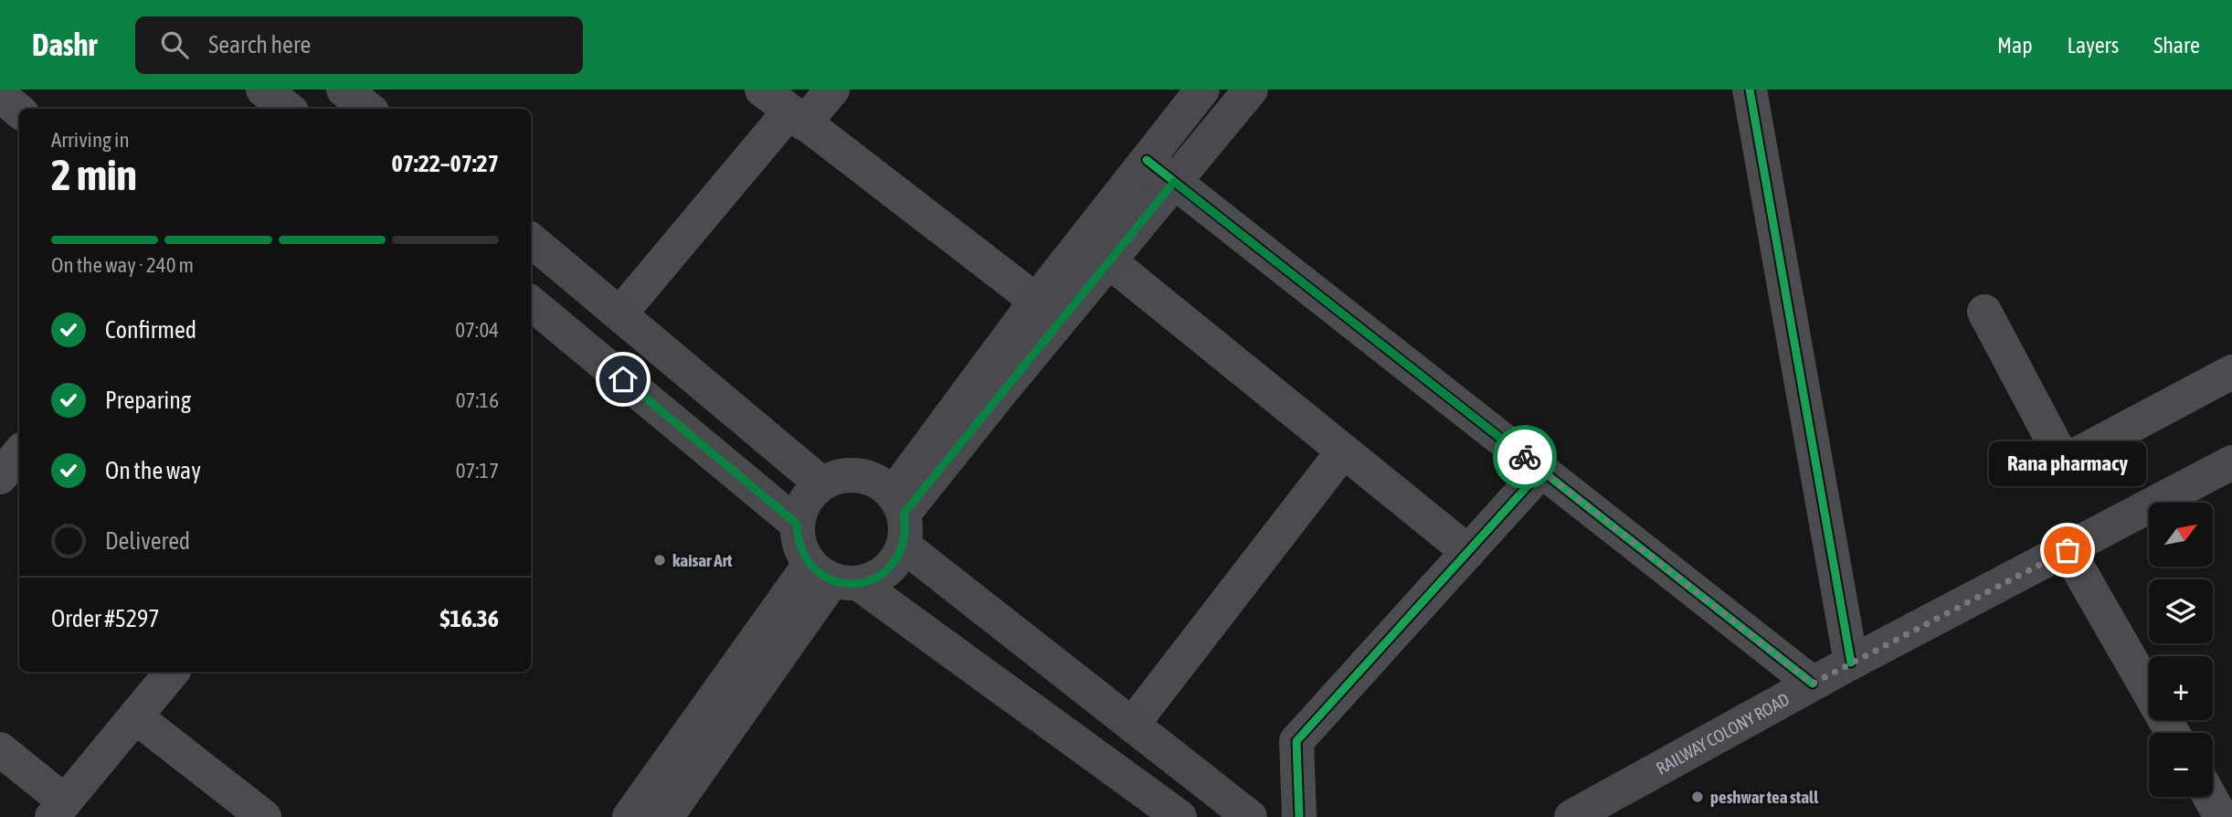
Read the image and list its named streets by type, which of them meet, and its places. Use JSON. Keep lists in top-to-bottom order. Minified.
{"streets":{"main road":["RAILWAY COLONY ROAD"]},"places":["Rana pharmacy","kaisar Art","peshwar tea stall"],"north":"top right","page":{"header":"Dashr","search":"Search here","nav":["Map","Layers","Share"],"heading":["2 min","Arriving in","07:22–07:27"],"panel":["Order #5297","$16.36"],"bar":"On the way · 240 m","list":[["Confirmed","07:04"],["Preparing","07:16"],["On the way","07:17"],"Delivered"],"bubble":"Rana pharmacy","map_buttons":["+","−"]}}
